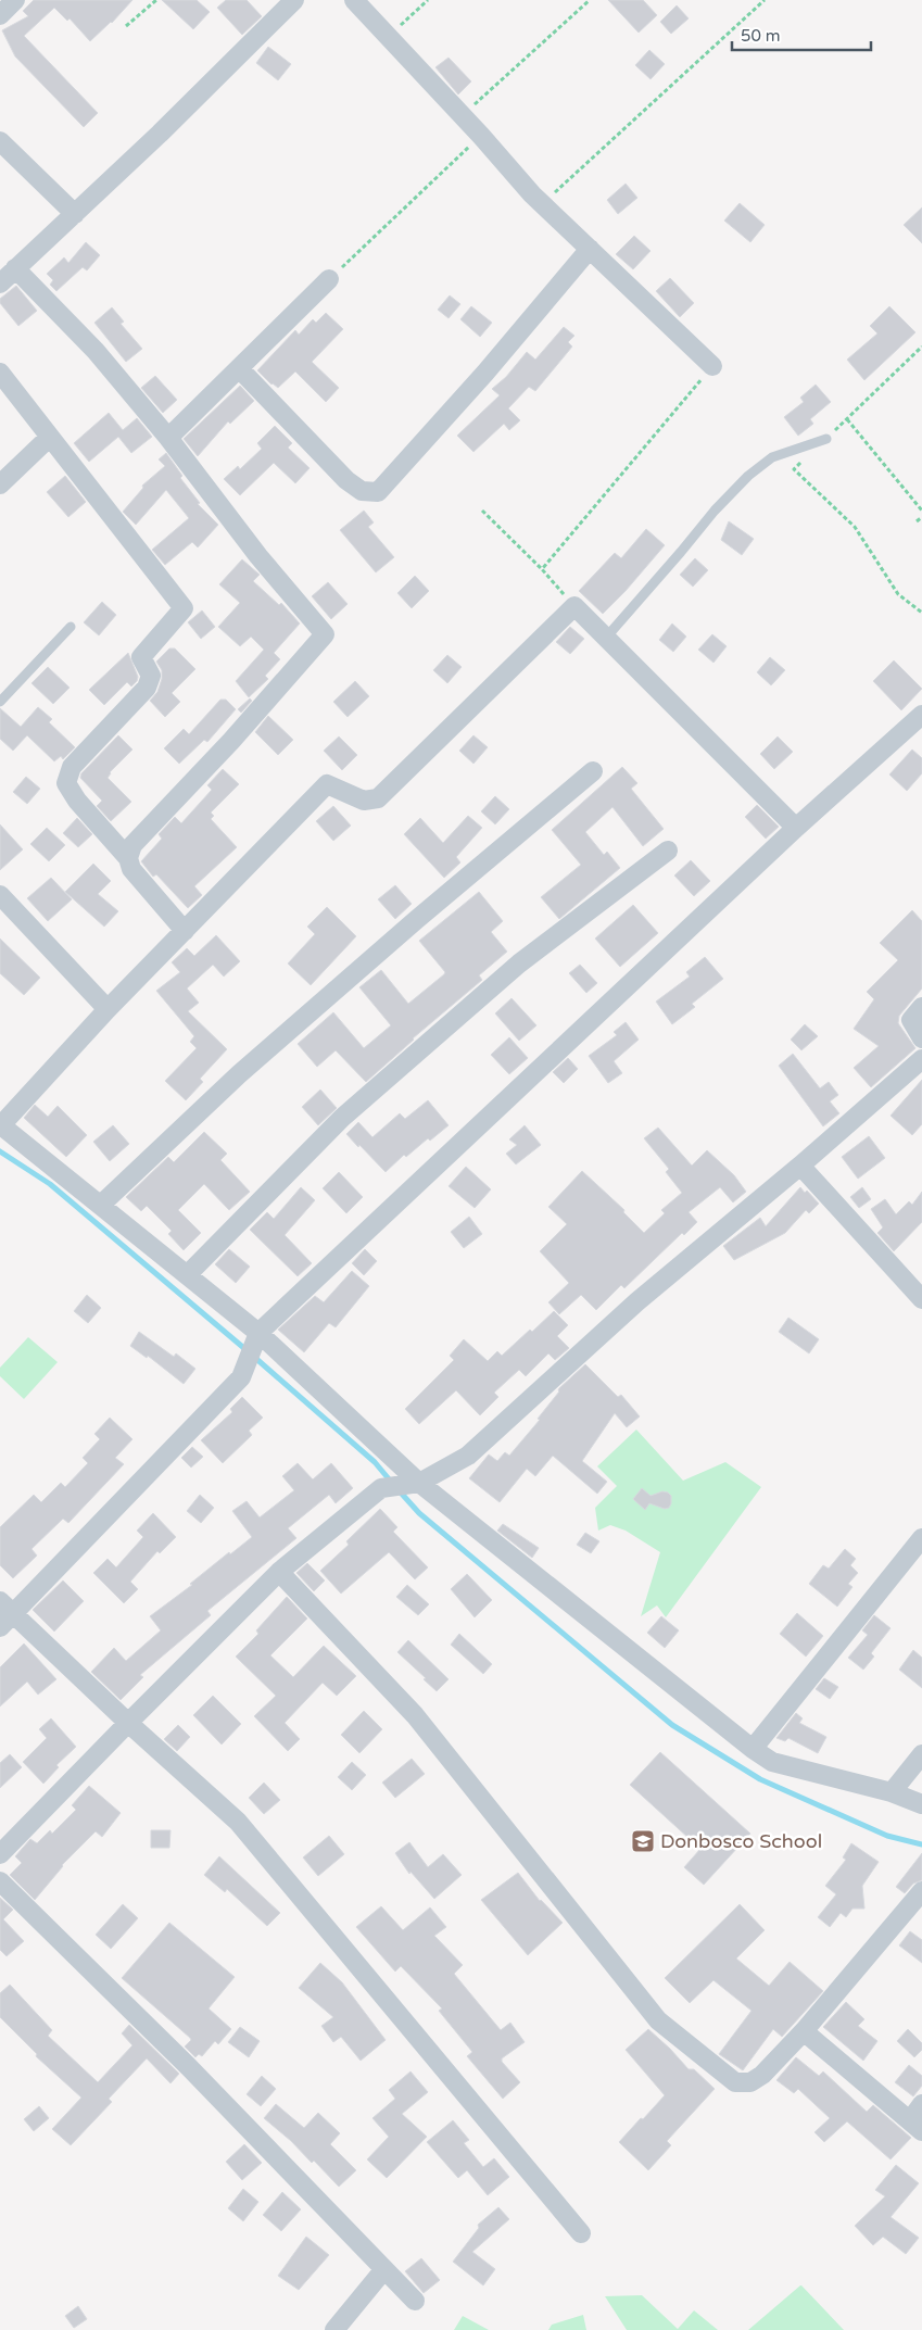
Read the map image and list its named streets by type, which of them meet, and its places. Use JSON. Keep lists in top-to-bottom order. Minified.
{"places":{"school or university":["Donbosco School"]},"scale_bar":"50 m"}
